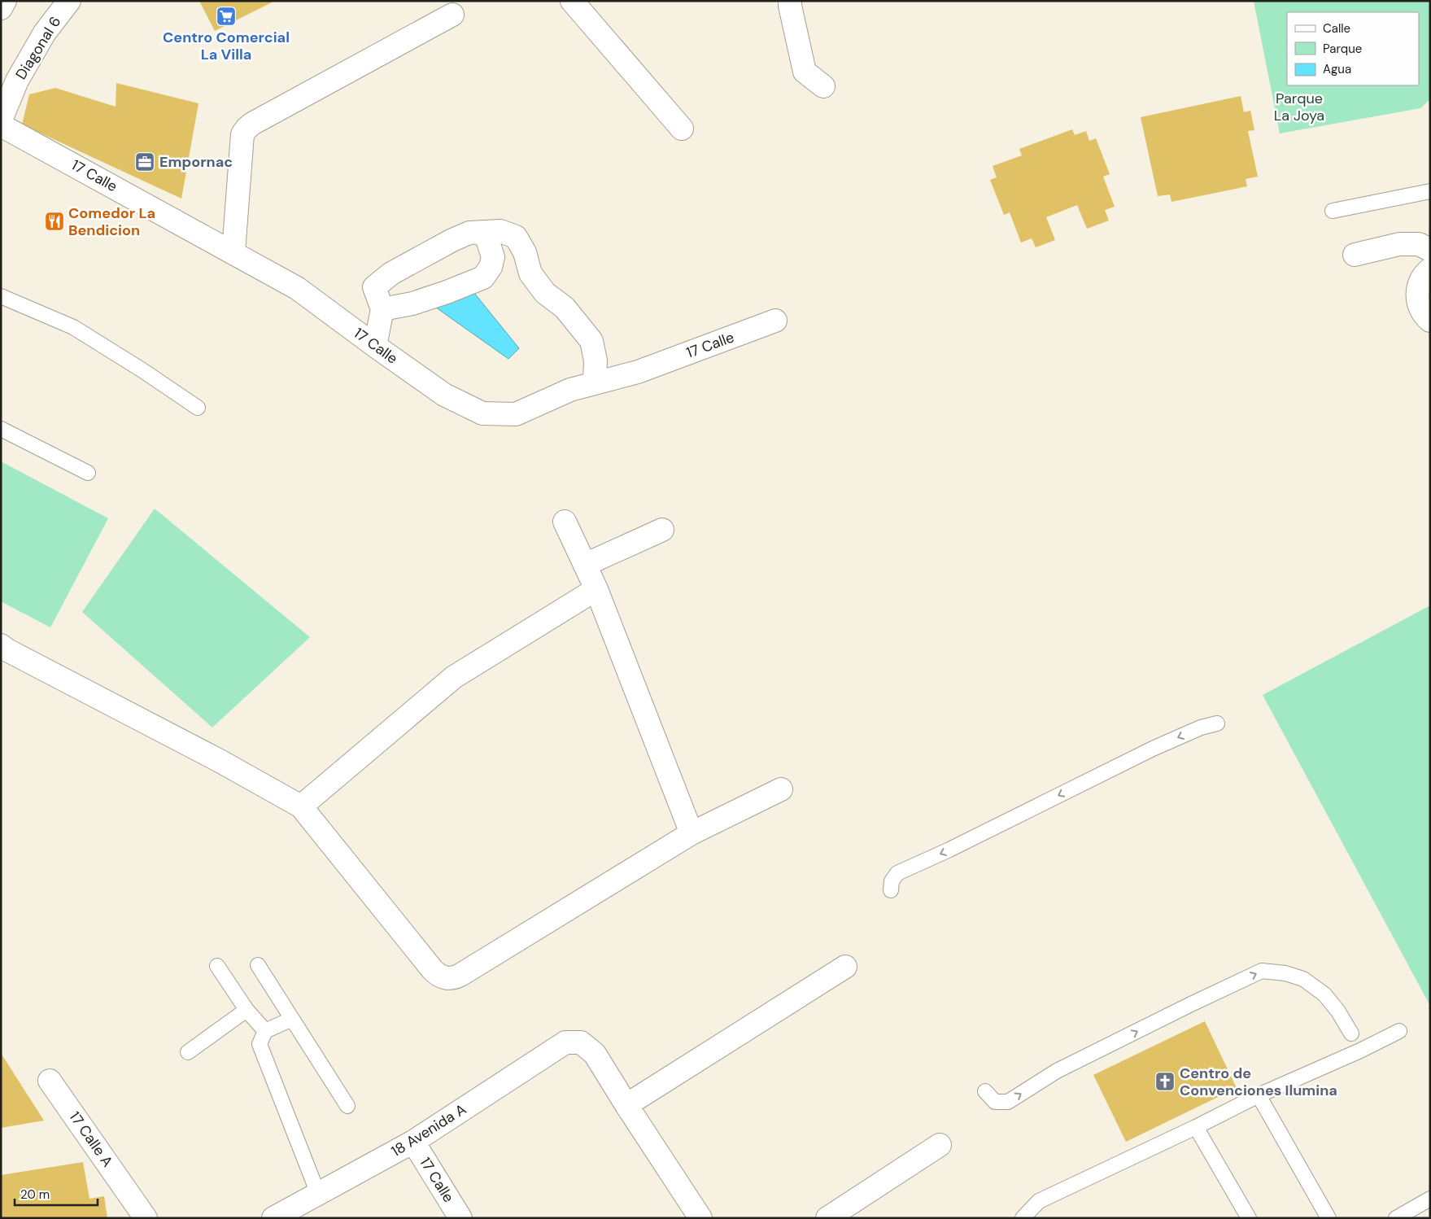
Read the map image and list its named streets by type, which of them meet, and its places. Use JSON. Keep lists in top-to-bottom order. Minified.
{"streets":{"street":["Diagonal 6","17 Calle","18 Avenida A","17 Calle A"]},"crossings":[["17 Calle","18 Avenida A"]],"parks":["Parque La Joya"],"places":{"supermarket":["Centro Comercial La Villa"],"office":["Empornac"],"restaurant":["Comedor La Bendicion"],"church":["Centro de Convenciones Ilumina"]},"legend":["Calle","Parque","Agua"],"scale_bar":"20 m"}
